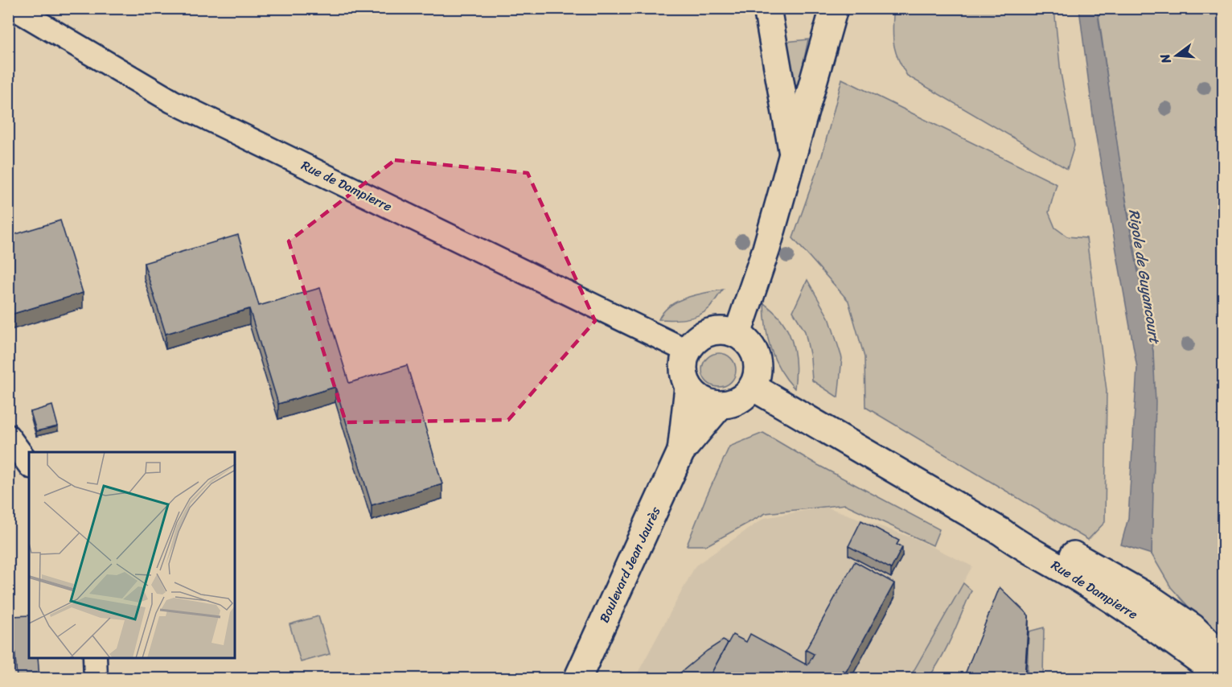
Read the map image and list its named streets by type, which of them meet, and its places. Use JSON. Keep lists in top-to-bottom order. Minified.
{"streets":{"street":["Rue de Dampierre","Boulevard Jean Jaurès"]},"crossings":[["Rue de Dampierre","Boulevard Jean Jaurès"]],"water":["Rigole de Guyancourt"],"north":"left"}
